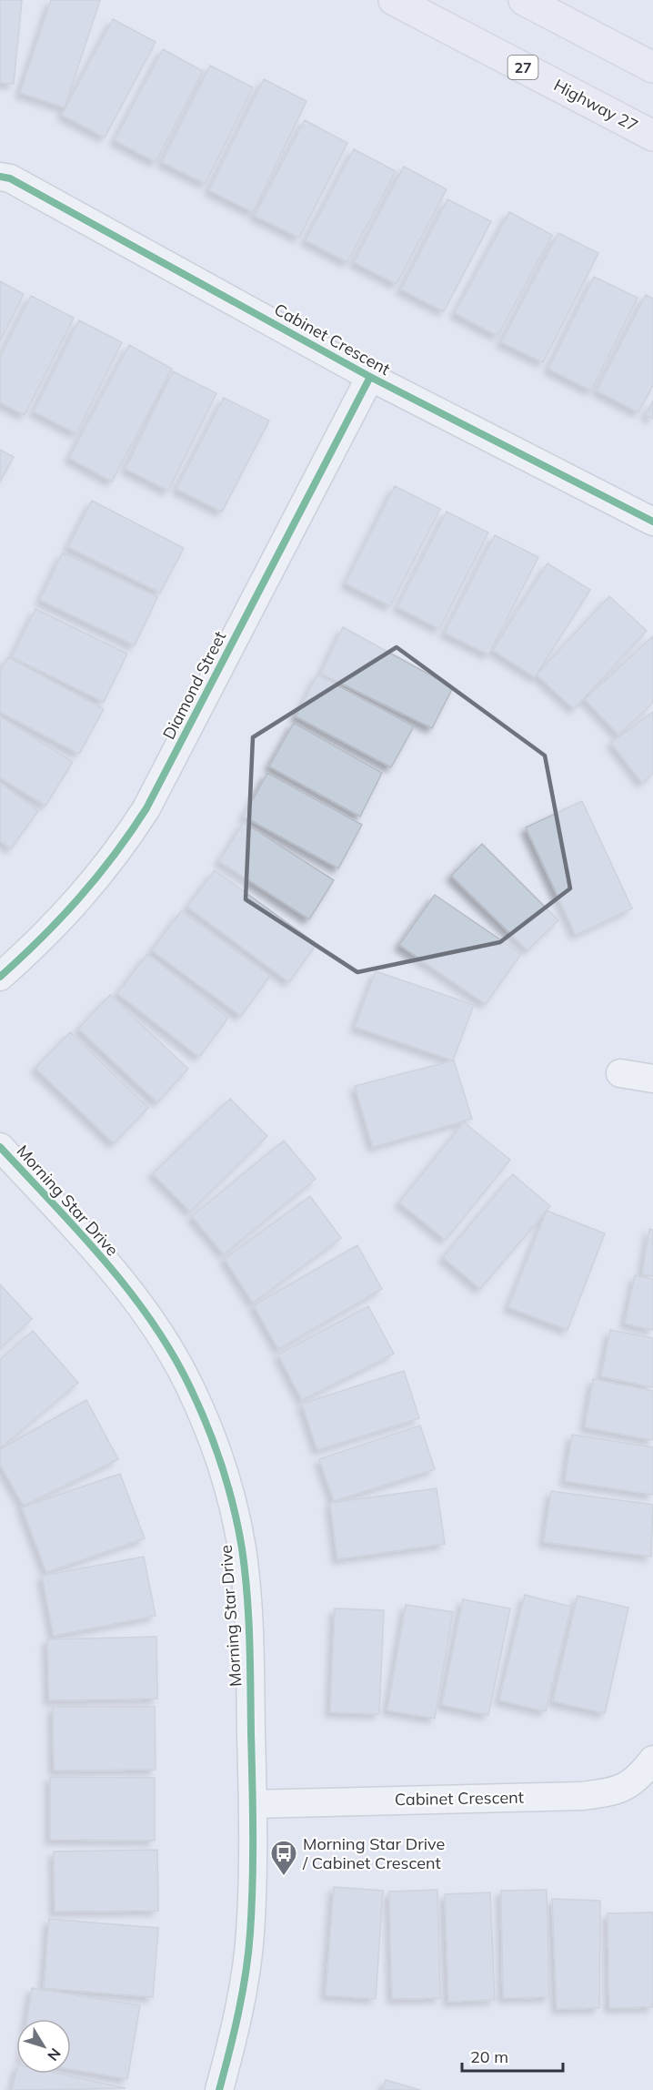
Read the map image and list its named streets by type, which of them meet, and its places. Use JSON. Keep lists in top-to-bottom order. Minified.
{"streets":{"main road":["27","Highway 27"],"street":["Cabinet Crescent","Diamond Street","Morning Star Drive"]},"crossings":[["Cabinet Crescent","Diamond Street"],["Cabinet Crescent","Morning Star Drive"]],"places":{"bus stop":["Morning Star Drive / Cabinet Crescent"]},"scale_bar":"20 m","north":"bottom right"}
